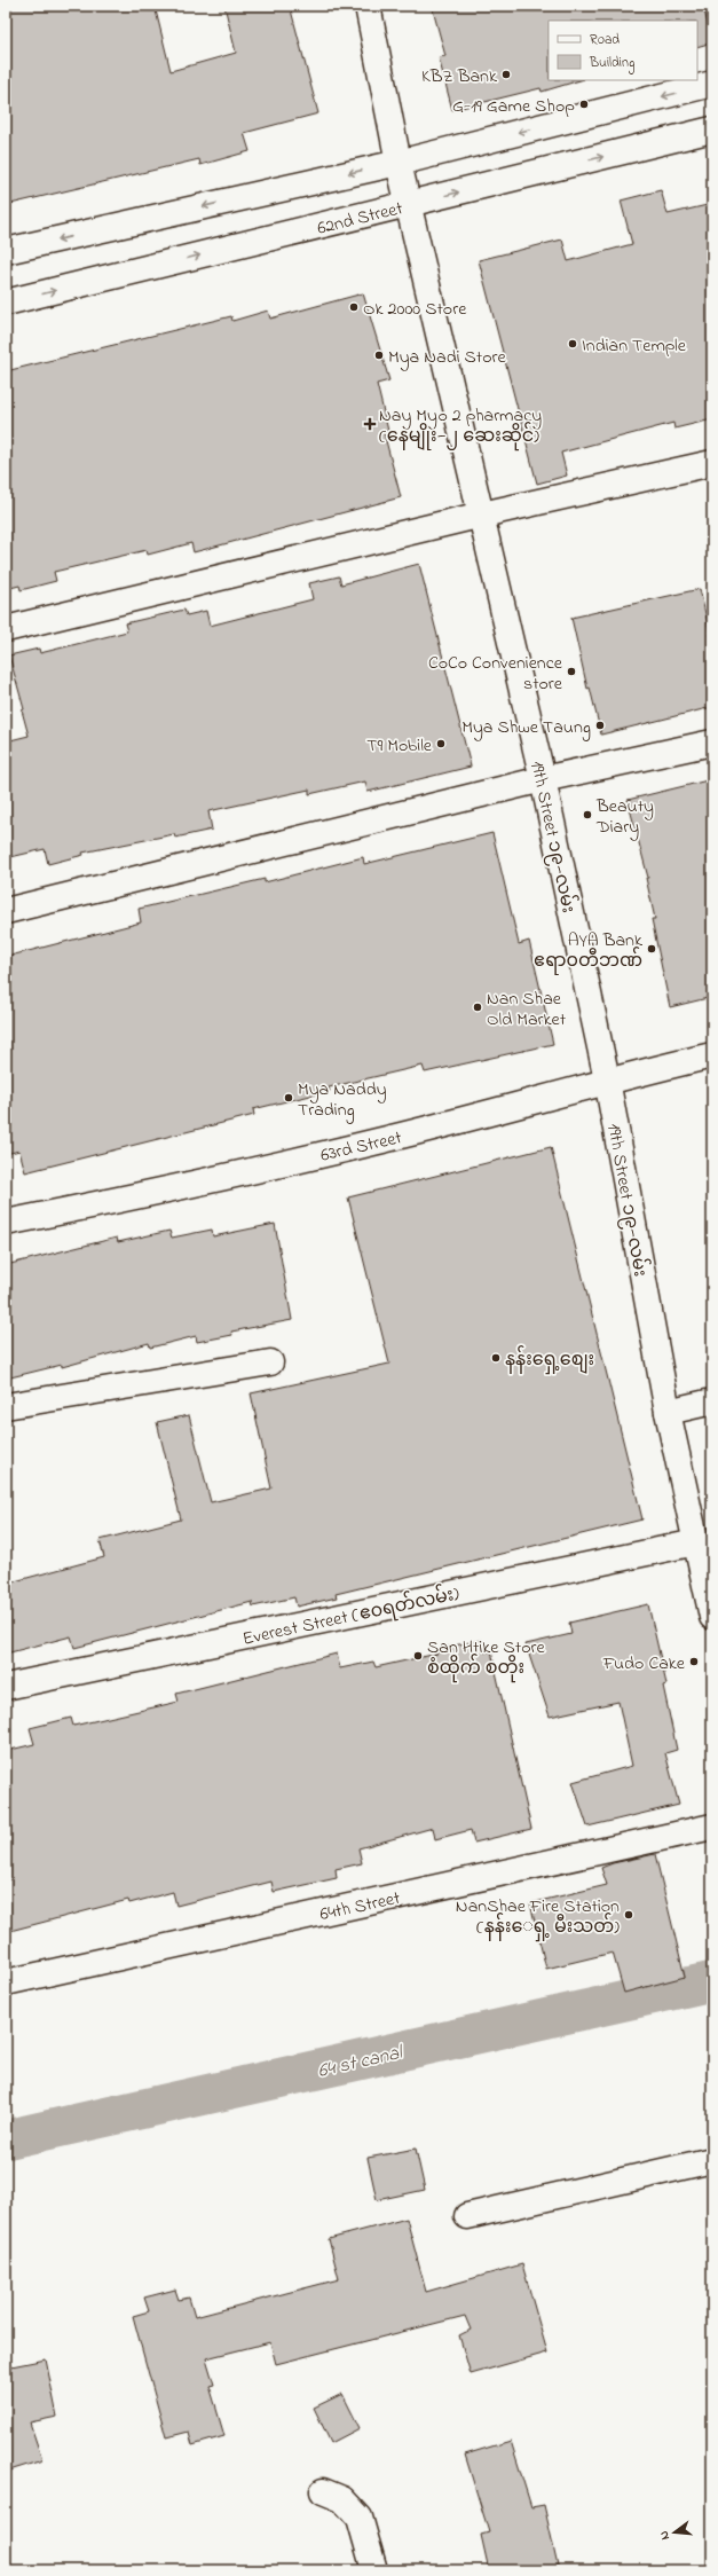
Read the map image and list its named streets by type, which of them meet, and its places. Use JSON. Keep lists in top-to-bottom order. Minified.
{"streets":{"street":["62nd Street","19th Street ၁၉−လမ်း","63rd Street","Everest Street (ဧ၀ရတ်လမ်း)","64th Street"]},"crossings":[["62nd Street","19th Street ၁၉−လမ်း"],["19th Street ၁၉−လမ်း","63rd Street"],["19th Street ၁၉−လမ်း","Everest Street (ဧ၀ရတ်လမ်း)"]],"water":["64 st canal"],"places":{"other":["KBZ Bank","G-19 Game Shop","Ok 2000 Store","Indian Temple","Mya Nadi Store","CoCo Convenience store","Mya Shwe Taung","T9 Mobile","Beauty Diary","AYA Bank ဧရာ၀တီဘဏ်","Nan Shae Old Market","Mya Naddy Trading","နန်းရှေ့စျေး","San Htike Store စံထိုက် စတိုး","Fudo Cake","NanShae Fire Station (နန်းေရှ့ မီးသတ်)"],"health":["Nay Myo 2 pharmacy (နေမျိုး−၂ ဆေးဆိုင်)"]},"legend":["Road","Building"],"north":"left"}
